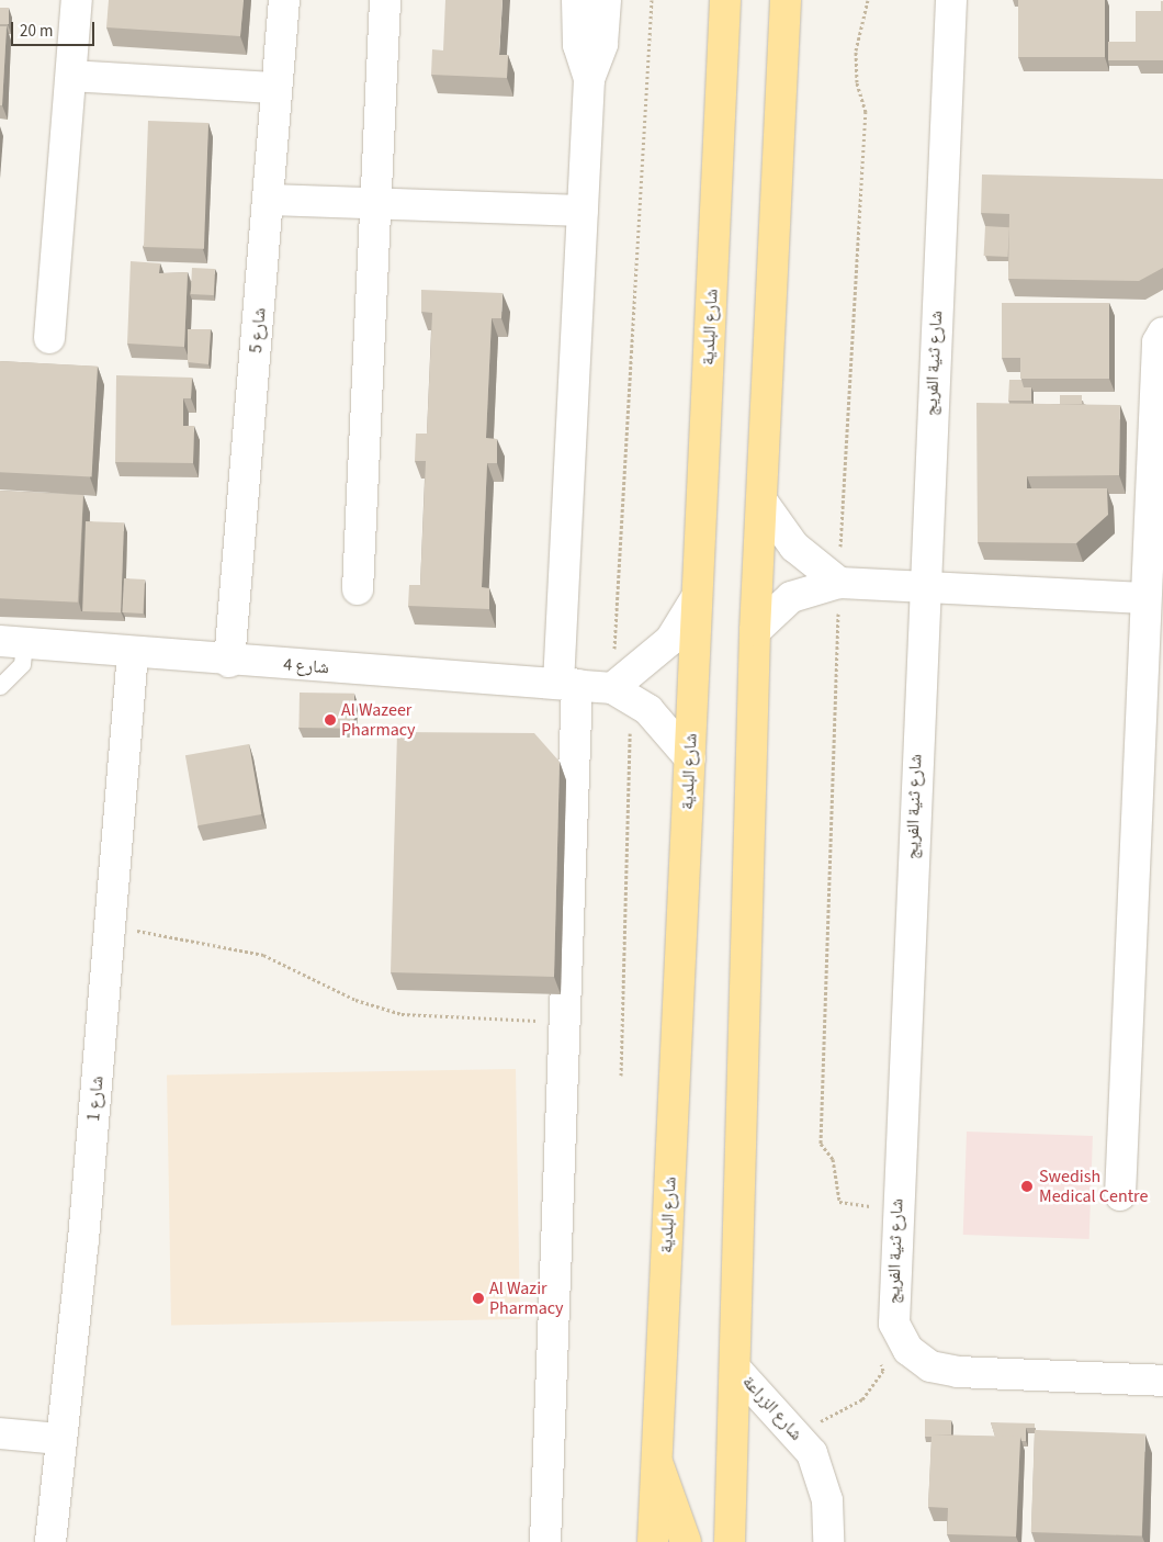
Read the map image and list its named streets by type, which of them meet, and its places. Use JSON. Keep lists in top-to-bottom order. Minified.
{"streets":{"main road":["شارع البلدية"],"street":["شارع 5","شارع ثنية الفريج","شارع 4","شارع 1","شارع الزراعة"]},"crossings":[["شارع 5","شارع 4"],["شارع 4","شارع 1"]],"places":["Al Wazeer Pharmacy","Swedish Medical Centre","Al Wazir Pharmacy"],"scale_bar":"20 m"}
